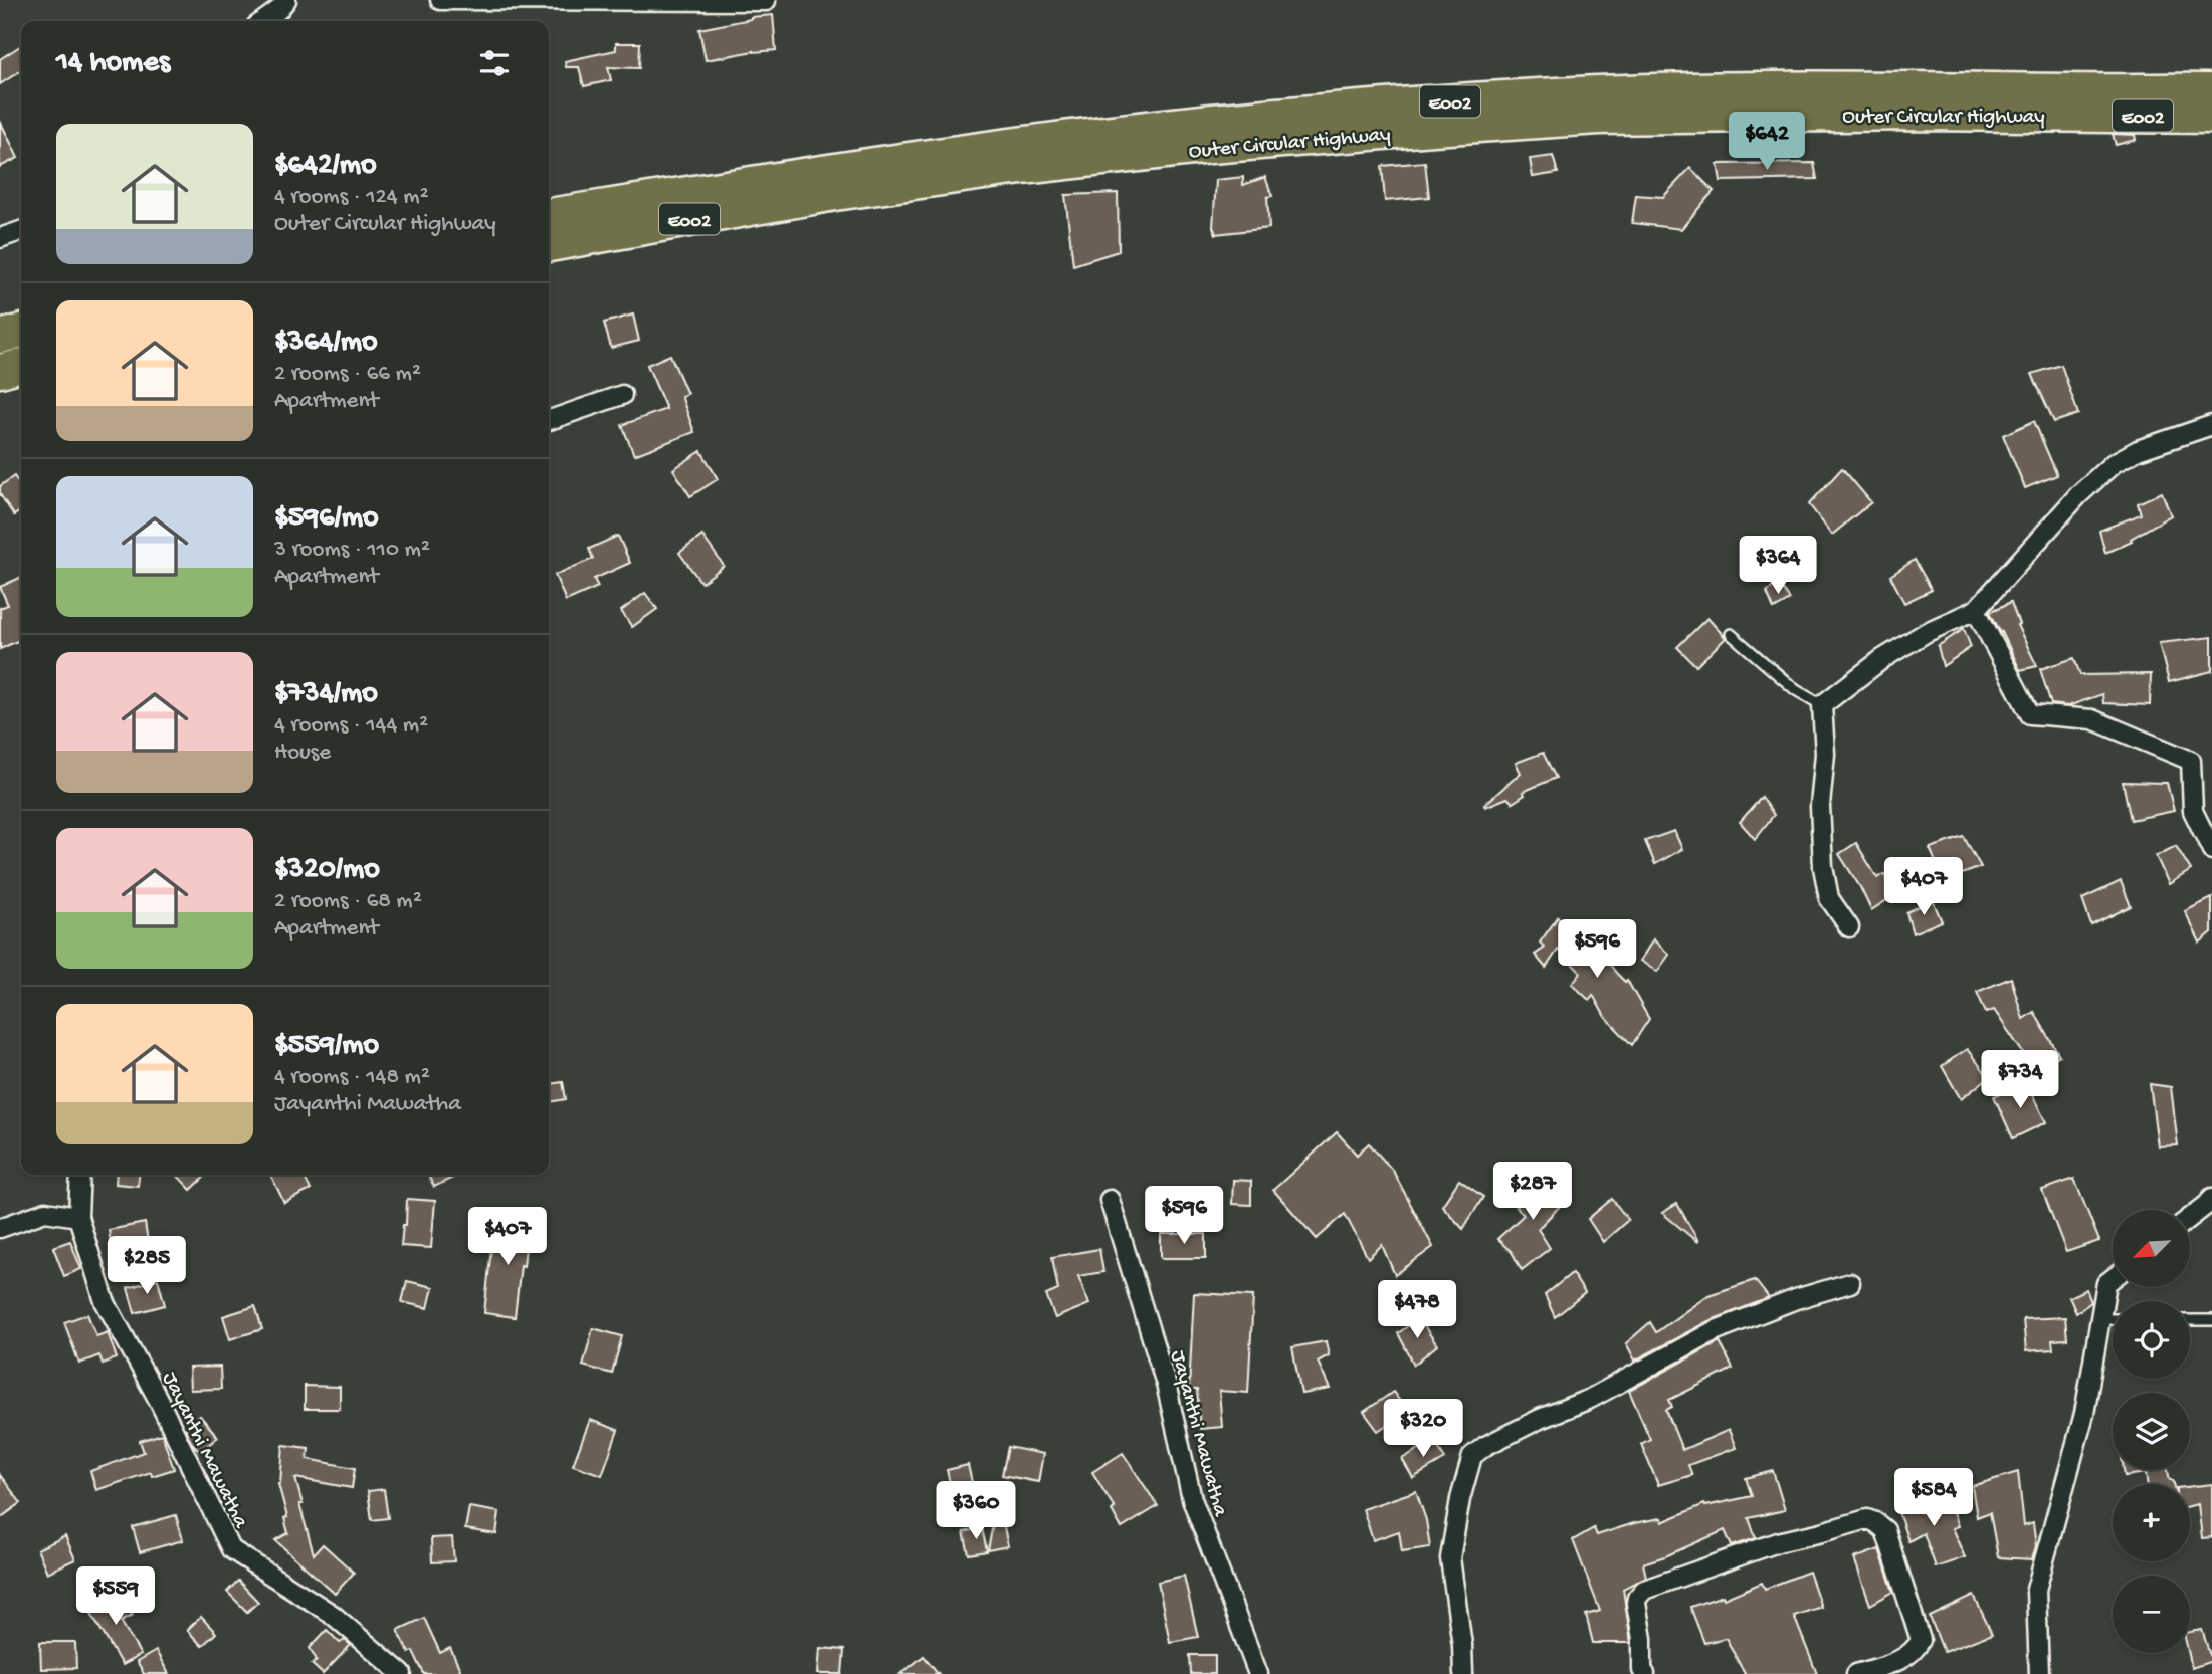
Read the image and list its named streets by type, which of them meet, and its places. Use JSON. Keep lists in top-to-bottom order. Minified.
{"streets":{"highway":["E002","Outer Circular Highway"],"street":["Jayanthi Mawatha"]},"north":"bottom left","page":{"heading":"14 homes","list":[{"name":"$642/mo","note":"4 rooms · 124 m² · Outer Circular Highway"},{"name":"$364/mo","note":"2 rooms · 66 m² · Apartment"},{"name":"$596/mo","note":"3 rooms · 110 m² · Apartment"},{"name":"$734/mo","note":"4 rooms · 144 m² · House"},{"name":"$320/mo","note":"2 rooms · 68 m² · Apartment"},{"name":"$559/mo","note":"4 rooms · 148 m² · Jayanthi Mawatha"}],"price":["$642","$364","$407","$596","$734","$287","$596","$407","$285","$478","$320","$584","$360","$559"],"map_buttons":["+","−"]}}
